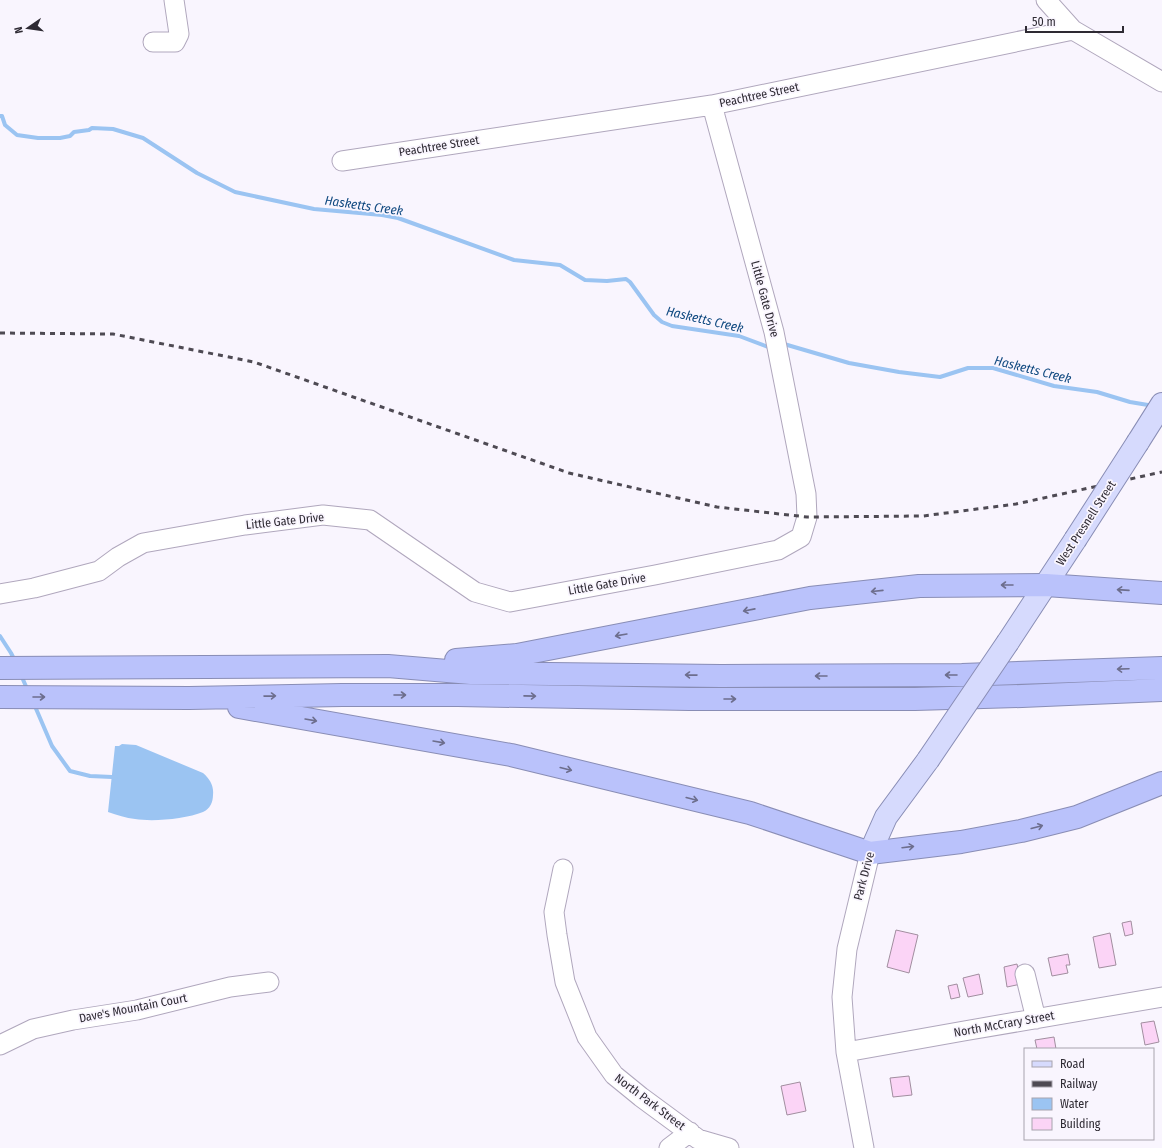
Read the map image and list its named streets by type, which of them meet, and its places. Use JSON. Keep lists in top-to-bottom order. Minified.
{"streets":{"main road":["West Presnell Street","Park Drive"],"street":["Peachtree Street","Little Gate Drive","Dave's Mountain Court","North McCrary Street","North Park Street"]},"crossings":[["Peachtree Street","Little Gate Drive"],["West Presnell Street","Park Drive"],["Park Drive","North McCrary Street"]],"water":["Hasketts Creek"],"legend":["Road","Railway","Water","Building"],"scale_bar":"50 m","north":"left"}
